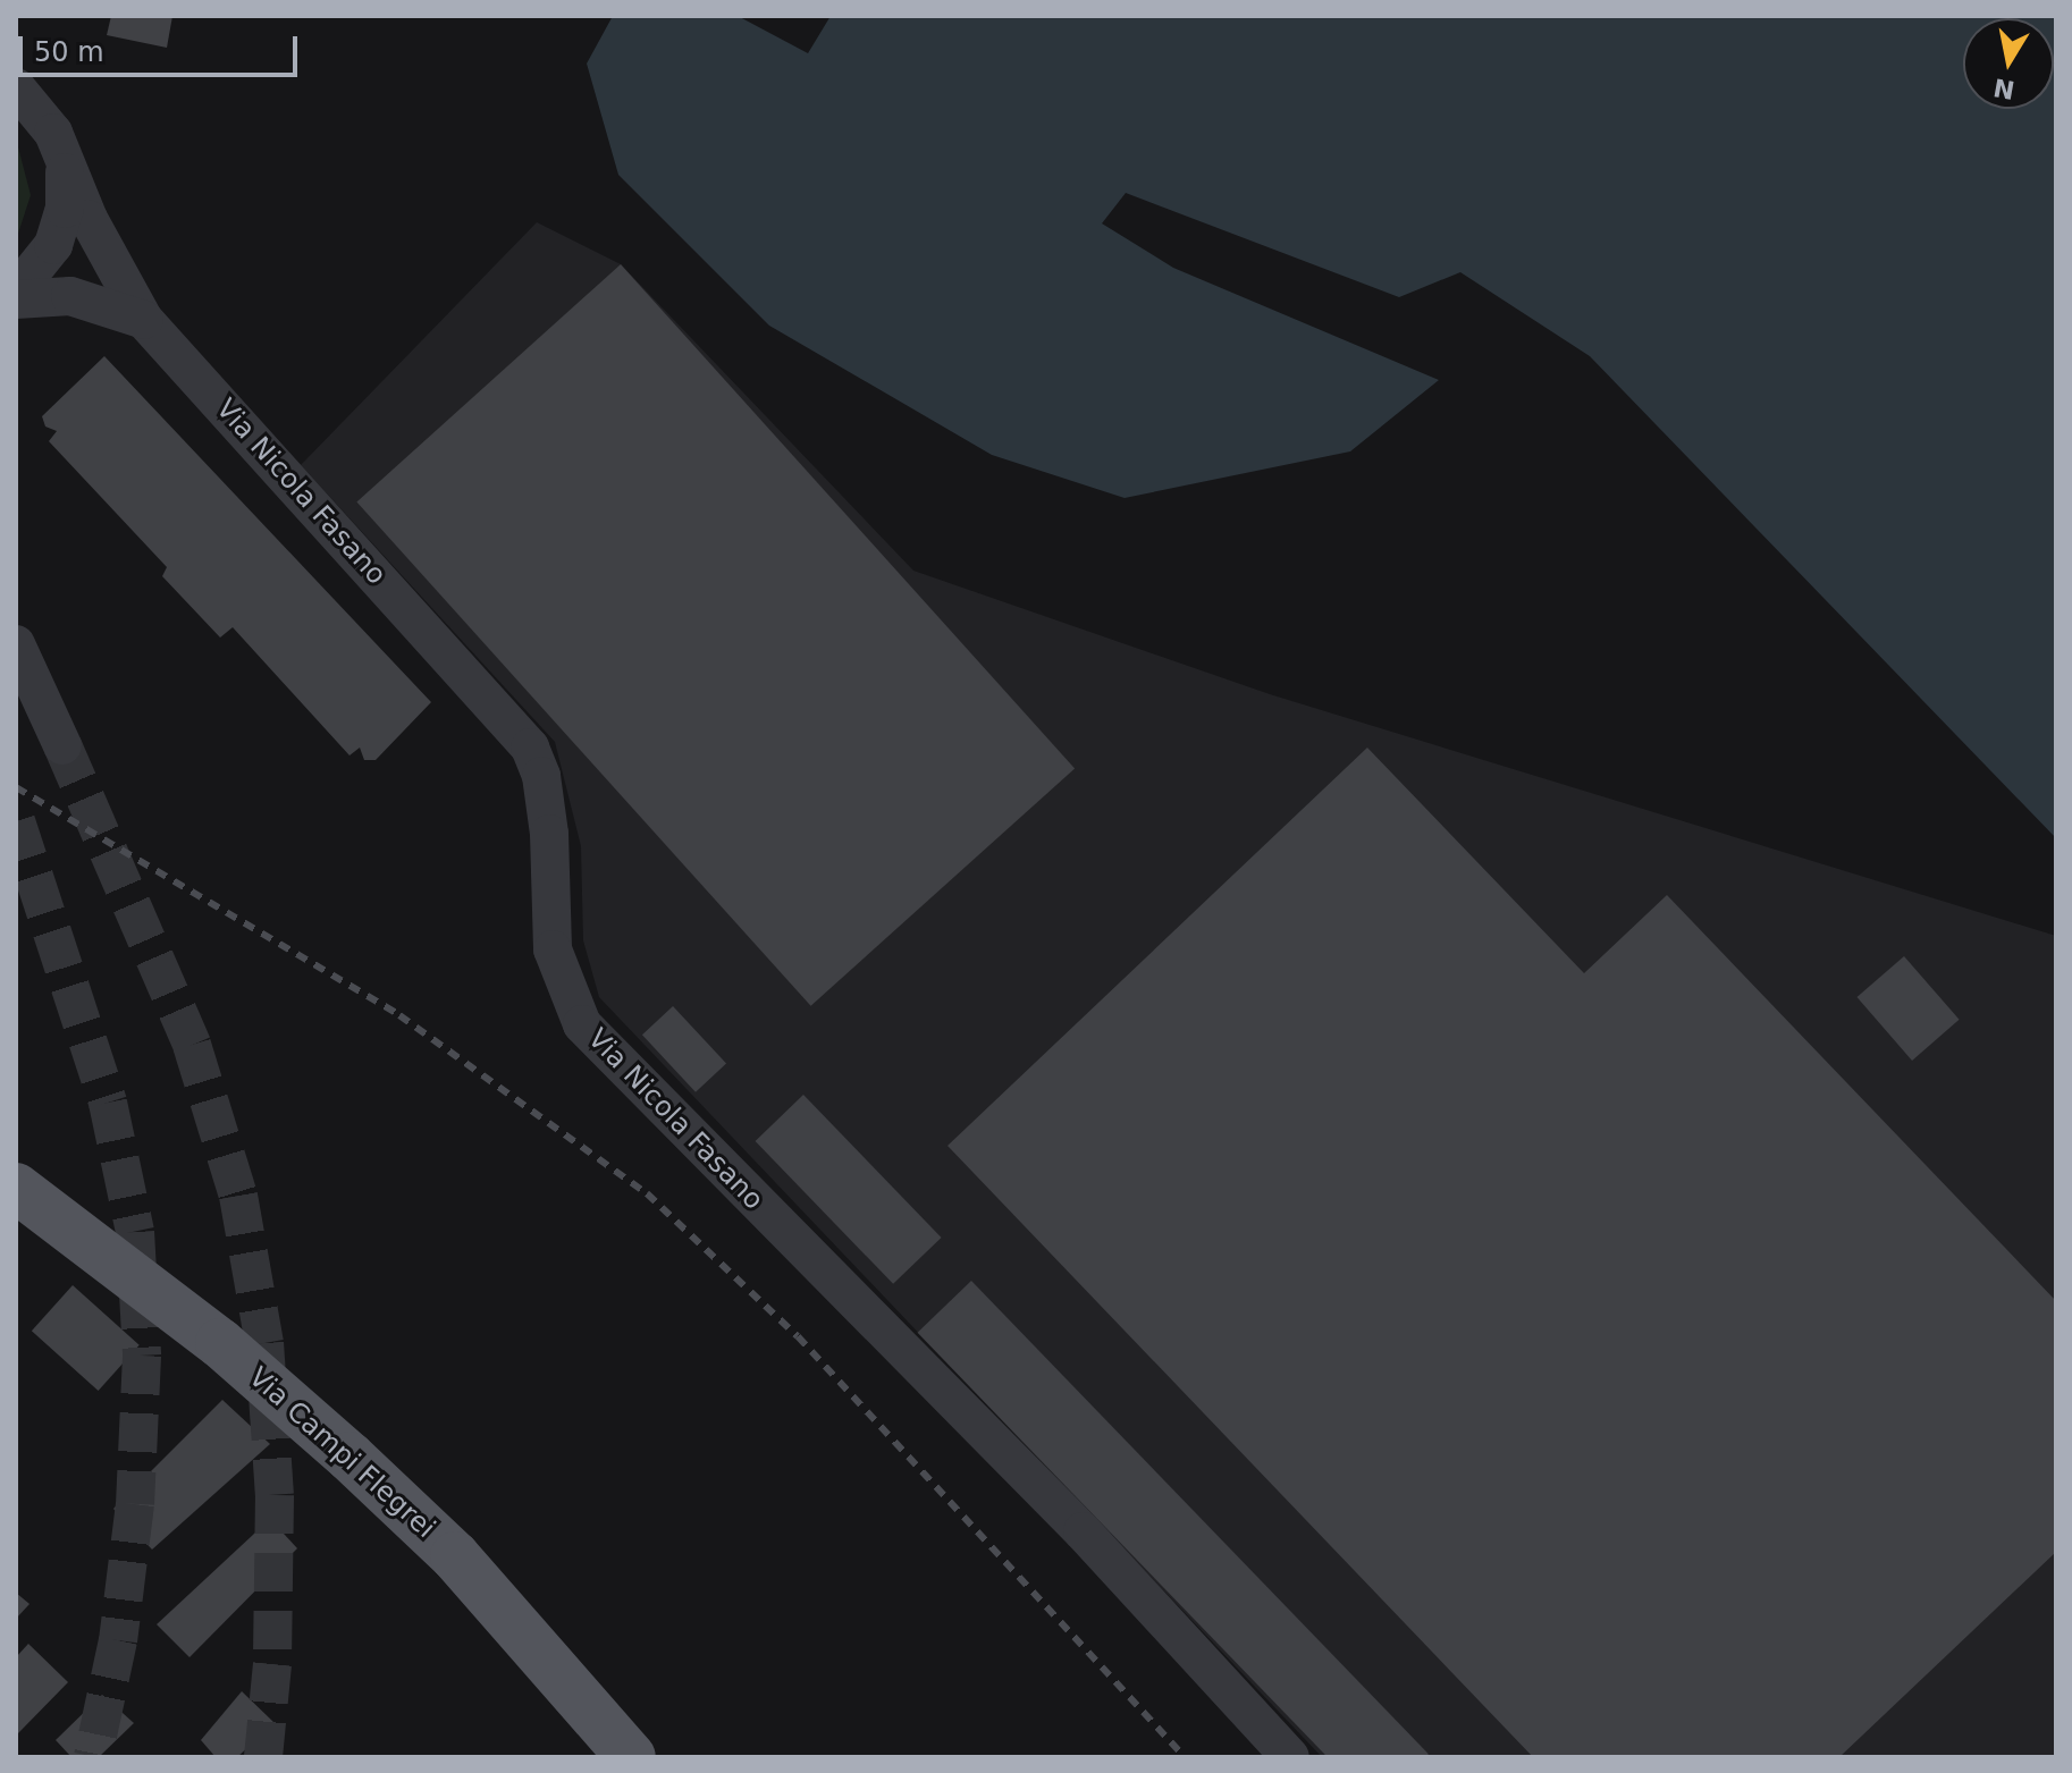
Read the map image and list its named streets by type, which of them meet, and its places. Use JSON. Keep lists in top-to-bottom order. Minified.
{"streets":{"main road":["Via Campi Flegrei"],"street":["Via Nicola Fasano"]},"scale_bar":"50 m","north":"bottom"}
